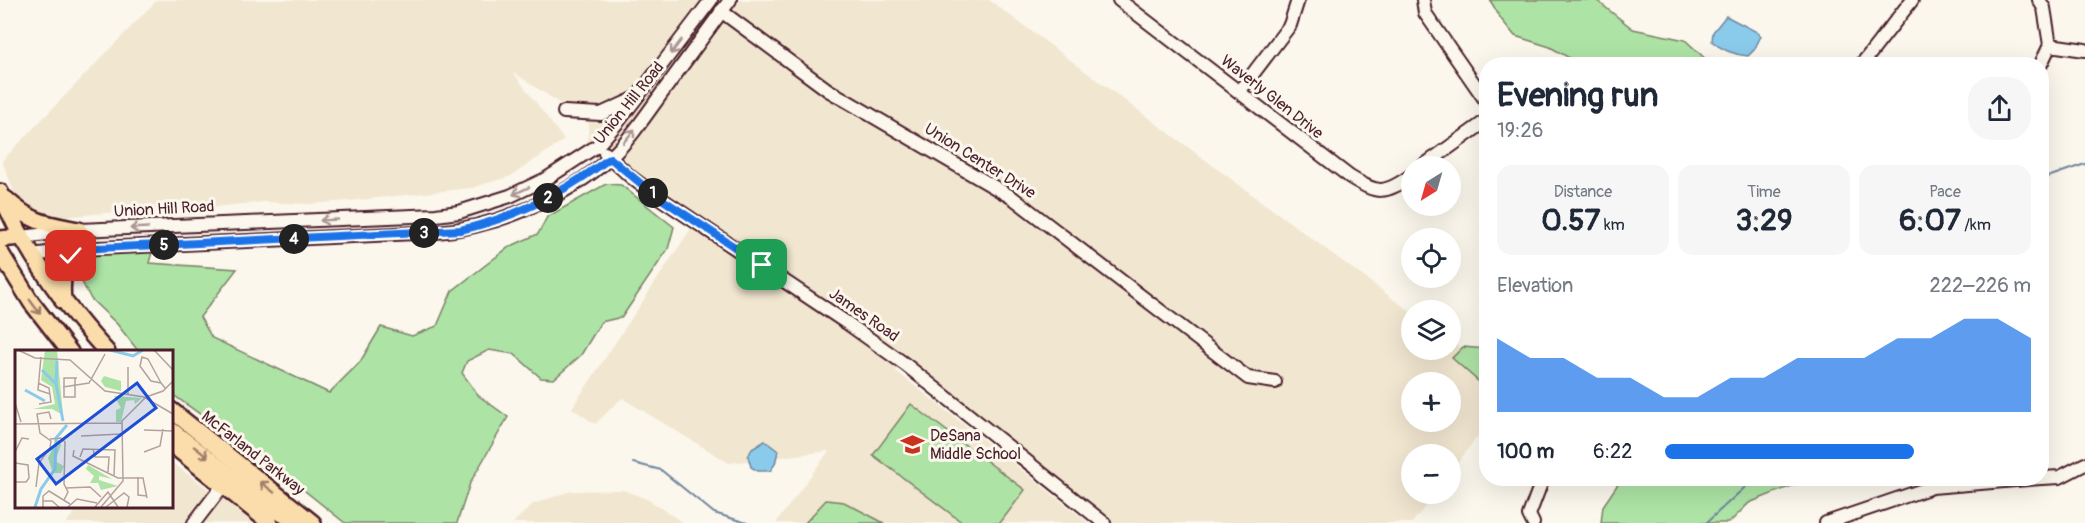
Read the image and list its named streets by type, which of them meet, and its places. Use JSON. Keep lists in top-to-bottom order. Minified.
{"streets":{"main road":["Union Hill Road","McFarland Parkway"],"street":["Waverly Glen Drive","Union Center Drive","James Road"]},"crossings":[["Union Hill Road","Union Center Drive"],["Union Hill Road","James Road"]],"places":{"school or university":["DeSana Middle School"]},"north":"bottom left","page":{"heading":["Evening run","19:26"],"map_buttons":["+","−"],"stats":[["Distance","0.57 km"],["Time","3:29"],["Pace","6:07 /km"]],"pins":["1","2","3","4","5"],"chart":["Elevation","222–226 m"],"list":[{"name":"100 m","note":"6:22"}]}}
